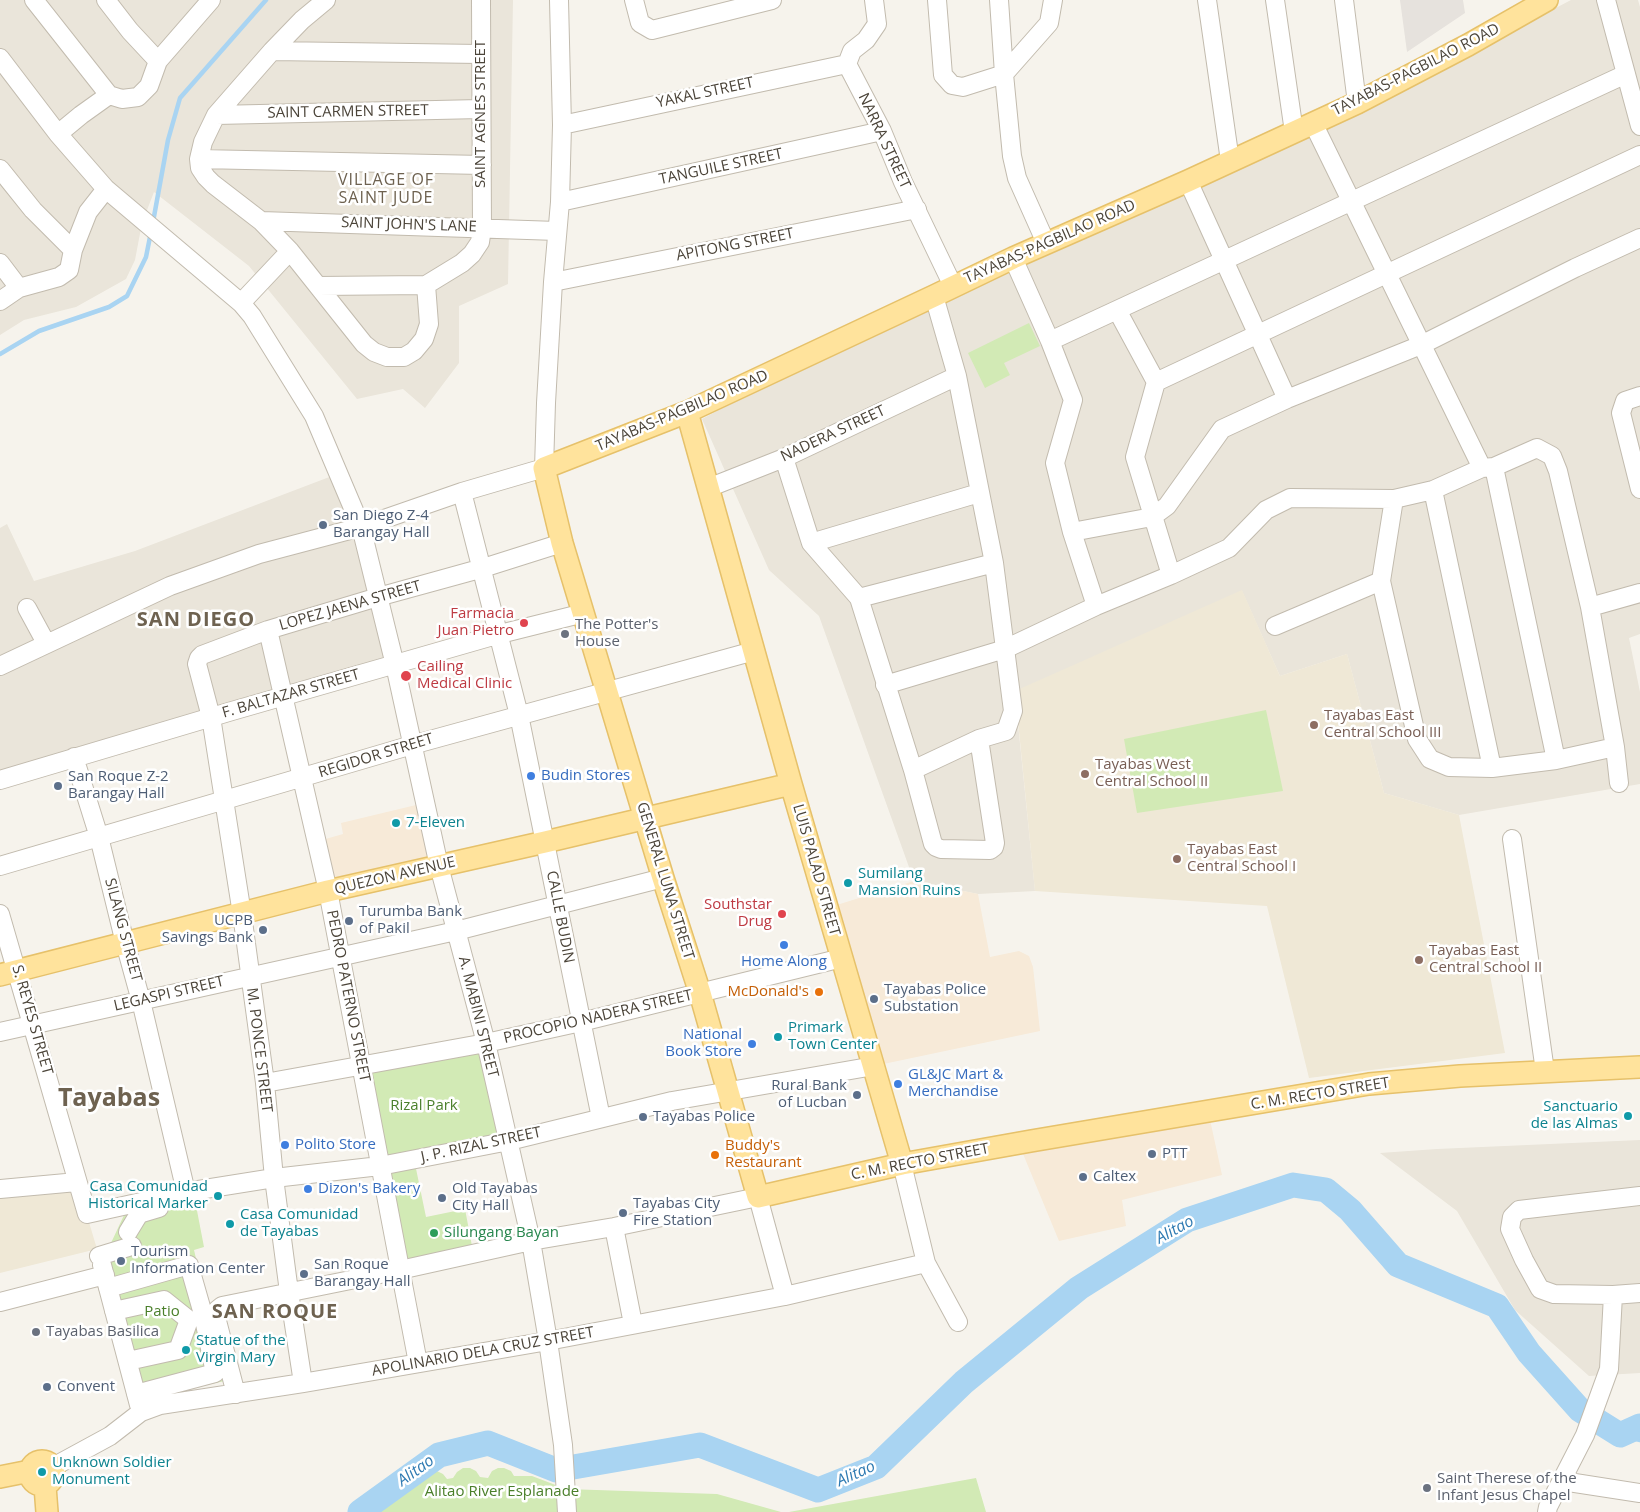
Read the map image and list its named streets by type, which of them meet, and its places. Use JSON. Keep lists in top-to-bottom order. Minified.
{"streets":{"main road":["TAYABAS-PAGBILAO ROAD","LUIS PALAD STREET","QUEZON AVENUE","GENERAL LUNA STREET","C. M. RECTO STREET"],"street":["YAKAL STREET","SAINT CARMEN STREET","SAINT AGNES STREET","NARRA STREET","TANGUILE STREET","SAINT JOHN'S LANE","APITONG STREET","NADERA STREET","LOPEZ JAENA STREET","F. BALTAZAR STREET","REGIDOR STREET","CALLE BUDIN","SILANG STREET","LEGASPI STREET","PEDRO PATERNO STREET","A. MABINI STREET","PROCOPIO NADERA STREET","S. REYES STREET","M. PONCE STREET","J. P. RIZAL STREET","APOLINARIO DELA CRUZ STREET"]},"crossings":[["TAYABAS-PAGBILAO ROAD","NARRA STREET"],["TAYABAS-PAGBILAO ROAD","LUIS PALAD STREET"],["TAYABAS-PAGBILAO ROAD","GENERAL LUNA STREET"],["YAKAL STREET","NARRA STREET"],["SAINT CARMEN STREET","SAINT AGNES STREET"],["SAINT AGNES STREET","SAINT JOHN'S LANE"],["NARRA STREET","TANGUILE STREET"],["NARRA STREET","APITONG STREET"],["NADERA STREET","LUIS PALAD STREET"],["LOPEZ JAENA STREET","F. BALTAZAR STREET"],["LOPEZ JAENA STREET","GENERAL LUNA STREET"],["LOPEZ JAENA STREET","CALLE BUDIN"],["LOPEZ JAENA STREET","PEDRO PATERNO STREET"],["LOPEZ JAENA STREET","A. MABINI STREET"],["LOPEZ JAENA STREET","M. PONCE STREET"],["F. BALTAZAR STREET","GENERAL LUNA STREET"],["F. BALTAZAR STREET","CALLE BUDIN"],["F. BALTAZAR STREET","SILANG STREET"],["F. BALTAZAR STREET","PEDRO PATERNO STREET"],["F. BALTAZAR STREET","A. MABINI STREET"],["F. BALTAZAR STREET","M. PONCE STREET"],["REGIDOR STREET","LUIS PALAD STREET"],["REGIDOR STREET","GENERAL LUNA STREET"],["REGIDOR STREET","CALLE BUDIN"],["REGIDOR STREET","SILANG STREET"],["REGIDOR STREET","PEDRO PATERNO STREET"],["REGIDOR STREET","A. MABINI STREET"],["REGIDOR STREET","M. PONCE STREET"],["LUIS PALAD STREET","QUEZON AVENUE"],["LUIS PALAD STREET","PROCOPIO NADERA STREET"],["LUIS PALAD STREET","C. M. RECTO STREET"],["LUIS PALAD STREET","J. P. RIZAL STREET"],["LUIS PALAD STREET","APOLINARIO DELA CRUZ STREET"],["QUEZON AVENUE","GENERAL LUNA STREET"],["QUEZON AVENUE","CALLE BUDIN"],["QUEZON AVENUE","SILANG STREET"],["QUEZON AVENUE","PEDRO PATERNO STREET"],["QUEZON AVENUE","A. MABINI STREET"],["QUEZON AVENUE","S. REYES STREET"],["QUEZON AVENUE","M. PONCE STREET"],["GENERAL LUNA STREET","LEGASPI STREET"],["GENERAL LUNA STREET","PROCOPIO NADERA STREET"],["GENERAL LUNA STREET","C. M. RECTO STREET"],["GENERAL LUNA STREET","J. P. RIZAL STREET"],["GENERAL LUNA STREET","APOLINARIO DELA CRUZ STREET"],["CALLE BUDIN","LEGASPI STREET"],["CALLE BUDIN","PROCOPIO NADERA STREET"],["CALLE BUDIN","J. P. RIZAL STREET"],["SILANG STREET","LEGASPI STREET"],["SILANG STREET","J. P. RIZAL STREET"],["LEGASPI STREET","PEDRO PATERNO STREET"],["LEGASPI STREET","A. MABINI STREET"],["LEGASPI STREET","S. REYES STREET"],["LEGASPI STREET","M. PONCE STREET"],["PEDRO PATERNO STREET","PROCOPIO NADERA STREET"],["PEDRO PATERNO STREET","C. M. RECTO STREET"],["PEDRO PATERNO STREET","J. P. RIZAL STREET"],["PEDRO PATERNO STREET","APOLINARIO DELA CRUZ STREET"],["A. MABINI STREET","PROCOPIO NADERA STREET"],["A. MABINI STREET","C. M. RECTO STREET"],["A. MABINI STREET","J. P. RIZAL STREET"],["A. MABINI STREET","APOLINARIO DELA CRUZ STREET"],["PROCOPIO NADERA STREET","M. PONCE STREET"],["S. REYES STREET","J. P. RIZAL STREET"],["M. PONCE STREET","C. M. RECTO STREET"],["M. PONCE STREET","J. P. RIZAL STREET"],["M. PONCE STREET","APOLINARIO DELA CRUZ STREET"]],"districts":["VILLAGE OF SAINT JUDE","SAN DIEGO","Tayabas","SAN ROQUE"],"water":["Alitao"],"parks":["Rizal Park","Patio","Alitao River Esplanade"],"places":["San Diego Z-4 Barangay Hall","Farmacia Juan Pietro","The Potter's House","Cailing Medical Clinic","Tayabas East Central School III","Tayabas West Central School II","Budin Stores","San Roque Z-2 Barangay Hall","7-Eleven","Tayabas East Central School I","Sumilang Mansion Ruins","Southstar Drug","Turumba Bank of Pakil","UCPB Savings Bank","Home Along","Tayabas East Central School II","McDonald's","Tayabas Police Substation","Primark Town Center","National Book Store","GL&JC Mart & Merchandise","Rural Bank of Lucban","Sanctuario de las Almas","Tayabas Police","Polito Store","PTT","Buddy's Restaurant","Caltex","Dizon's Bakery","Casa Comunidad Historical Marker","Old Tayabas City Hall","Tayabas City Fire Station","Casa Comunidad de Tayabas","Silungang Bayan","Tourism Information Center","San Roque Barangay Hall","Tayabas Basilica","Statue of the Virgin Mary","Convent","Unknown Soldier Monument","Saint Therese of the Infant Jesus Chapel"]}
